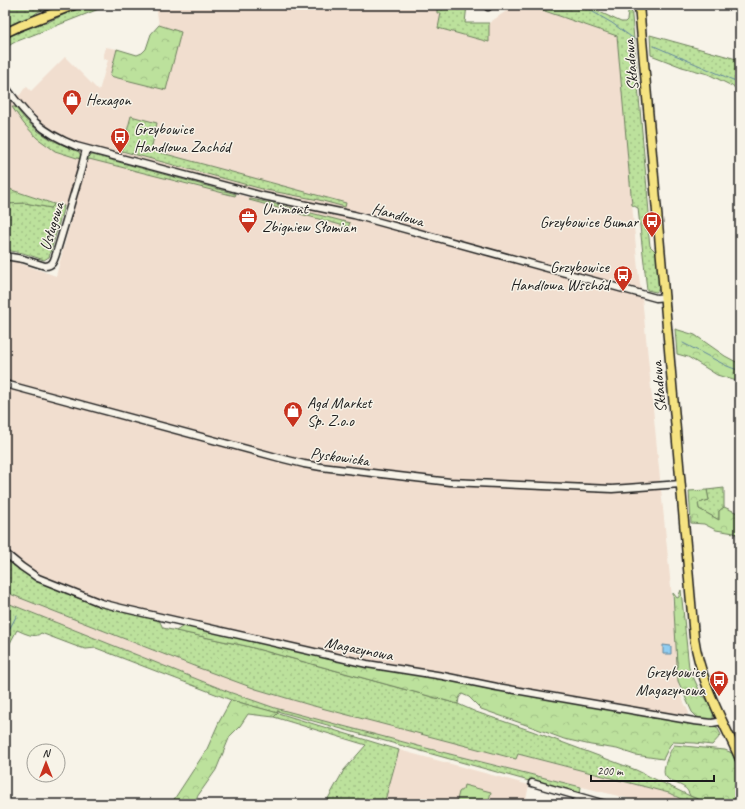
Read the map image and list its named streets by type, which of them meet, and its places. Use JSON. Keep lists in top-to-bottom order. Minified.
{"streets":{"main road":["Składowa"],"street":["Handlowa","Usługowa","Pyskowicka","Magazynowa"]},"crossings":[["Składowa","Handlowa"],["Składowa","Pyskowicka"],["Składowa","Magazynowa"],["Handlowa","Usługowa"]],"places":{"shop":["Hexagon","Agd Market Sp. Z.o.o"],"bus stop":["Grzybowice Handlowa Zachód","Grzybowice Bumar","Grzybowice Handlowa Wschód","Grzybowice Magazynowa"],"office":["Unimont Zbigniew Słomian"]},"scale_bar":"200 m","north":"top"}
